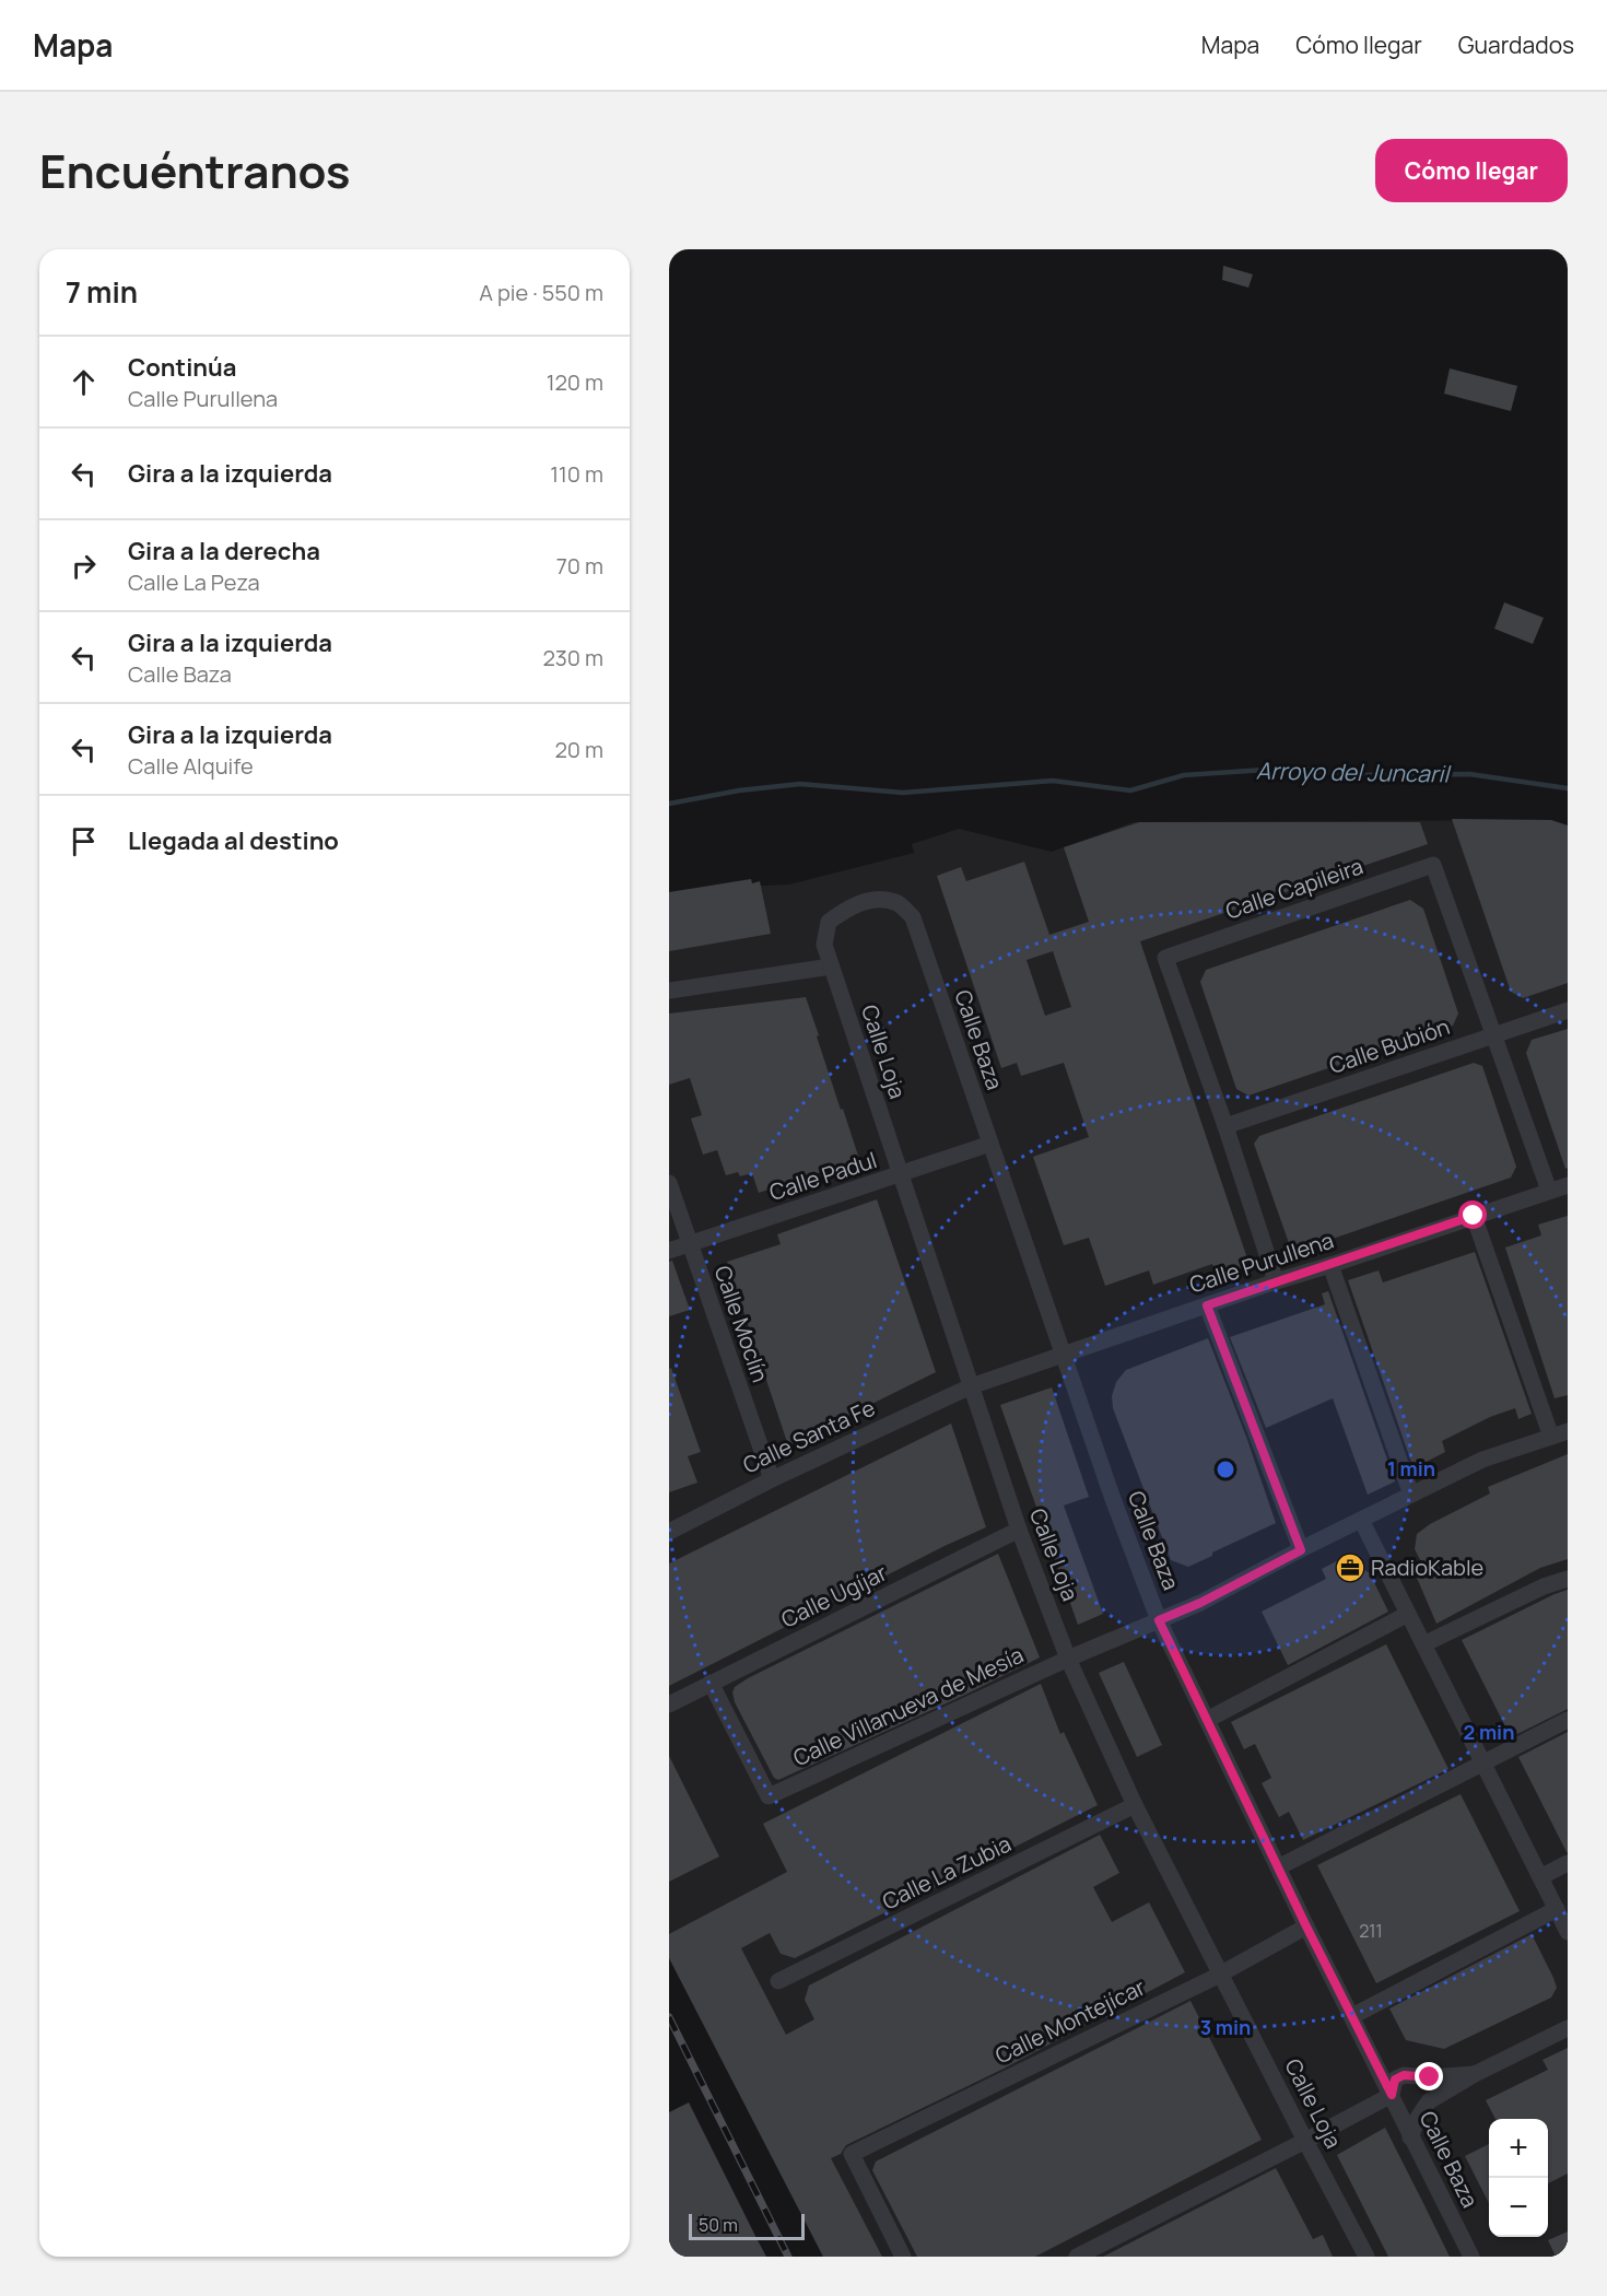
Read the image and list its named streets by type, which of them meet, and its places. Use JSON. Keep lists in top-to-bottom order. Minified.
{"streets":{"street":["Calle Capileira","Calle Baza","Calle Bubión","Calle Loja","Calle Padul","Calle Purullena","Calle Moclín","Calle Santa Fe","Calle Ugíjar","Calle Villanueva de Mesía","Calle La Zubia","Calle Montejícar"]},"crossings":[["Calle Capileira","Calle Bubión"],["Calle Capileira","Calle Purullena"],["Calle Baza","Calle Loja"],["Calle Baza","Calle Padul"],["Calle Baza","Calle Purullena"],["Calle Baza","Calle Villanueva de Mesía"],["Calle Baza","Calle Montejícar"],["Calle Loja","Calle Padul"],["Calle Loja","Calle Purullena"],["Calle Loja","Calle Santa Fe"],["Calle Loja","Calle Ugíjar"],["Calle Loja","Calle Villanueva de Mesía"],["Calle Loja","Calle La Zubia"],["Calle Loja","Calle Montejícar"],["Calle Padul","Calle Moclín"],["Calle Purullena","Calle Santa Fe"],["Calle Moclín","Calle Santa Fe"],["Calle Ugíjar","Calle Villanueva de Mesía"]],"water":["Arroyo del Juncaril"],"places":{"office":["RadioKable"]},"house_numbers":["211"],"scale_bar":"50 m","page":{"header":"Mapa","nav":["Mapa","Cómo llegar","Guardados"],"title":"Encuéntranos","buttons":"Cómo llegar","heading":["7 min","A pie · 550 m"],"list":[["Continúa","Calle Purullena","120 m"],["Gira a la izquierda","110 m"],["Gira a la derecha","Calle La Peza","70 m"],["Gira a la izquierda","Calle Baza","230 m"],["Gira a la izquierda","Calle Alquife","20 m"],"Llegada al destino"],"map_buttons":["+","−"],"scale":"50 m"},"rings":["1 min","2 min","3 min"]}
